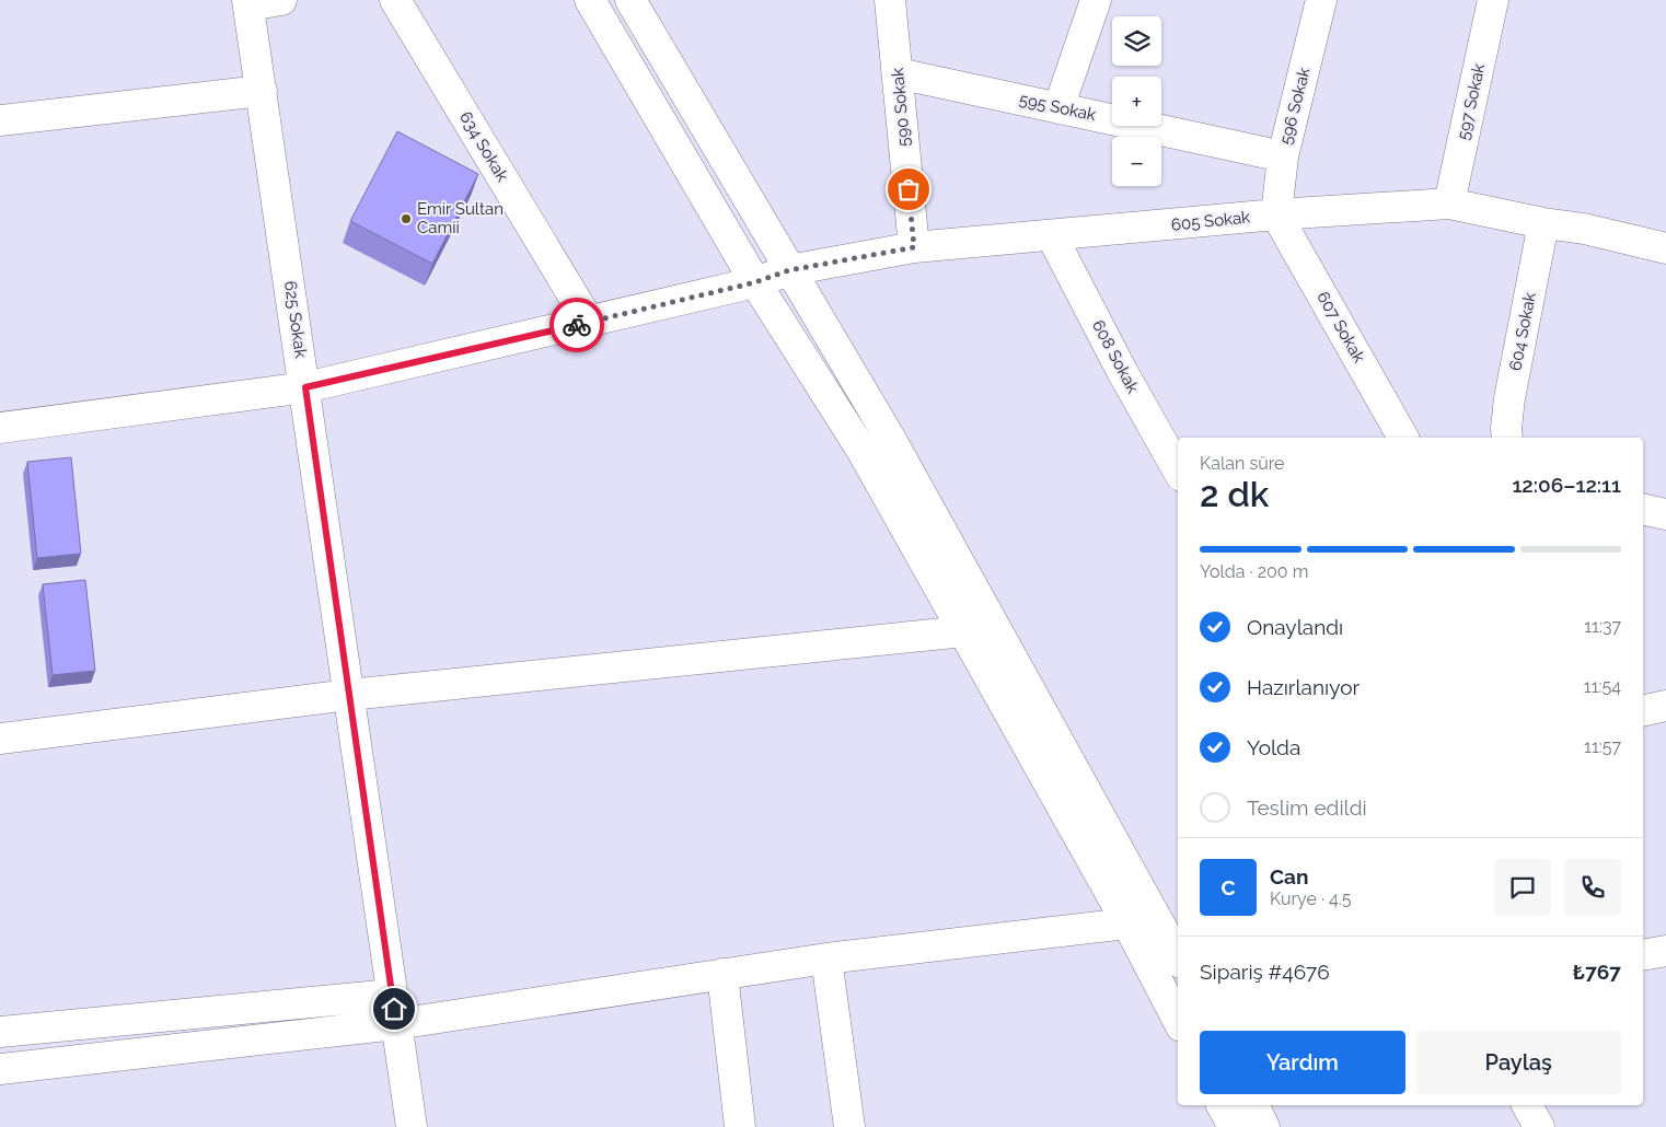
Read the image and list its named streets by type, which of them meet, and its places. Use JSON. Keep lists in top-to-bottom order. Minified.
{"streets":{"street":["597 Sokak","596 Sokak","590 Sokak","595 Sokak","634 Sokak","605 Sokak","625 Sokak","607 Sokak","604 Sokak","608 Sokak"]},"crossings":[["597 Sokak","605 Sokak"],["596 Sokak","595 Sokak"],["596 Sokak","605 Sokak"],["596 Sokak","607 Sokak"],["590 Sokak","595 Sokak"],["590 Sokak","605 Sokak"],["634 Sokak","605 Sokak"],["605 Sokak","625 Sokak"],["605 Sokak","607 Sokak"],["605 Sokak","604 Sokak"],["605 Sokak","608 Sokak"]],"places":["Emir Sultan Camii"],"page":{"map_buttons":["+","−"],"heading":["2 dk","Kalan süre","12:06–12:11"],"panel":["Can","Kurye · 4.5","Sipariş #4676","₺767"],"bar":"Yolda · 200 m","list":[["Onaylandı","11:37"],["Hazırlanıyor","11:54"],["Yolda","11:57"],"Teslim edildi"],"round":"C","buttons":["Yardım","Paylaş"]}}
